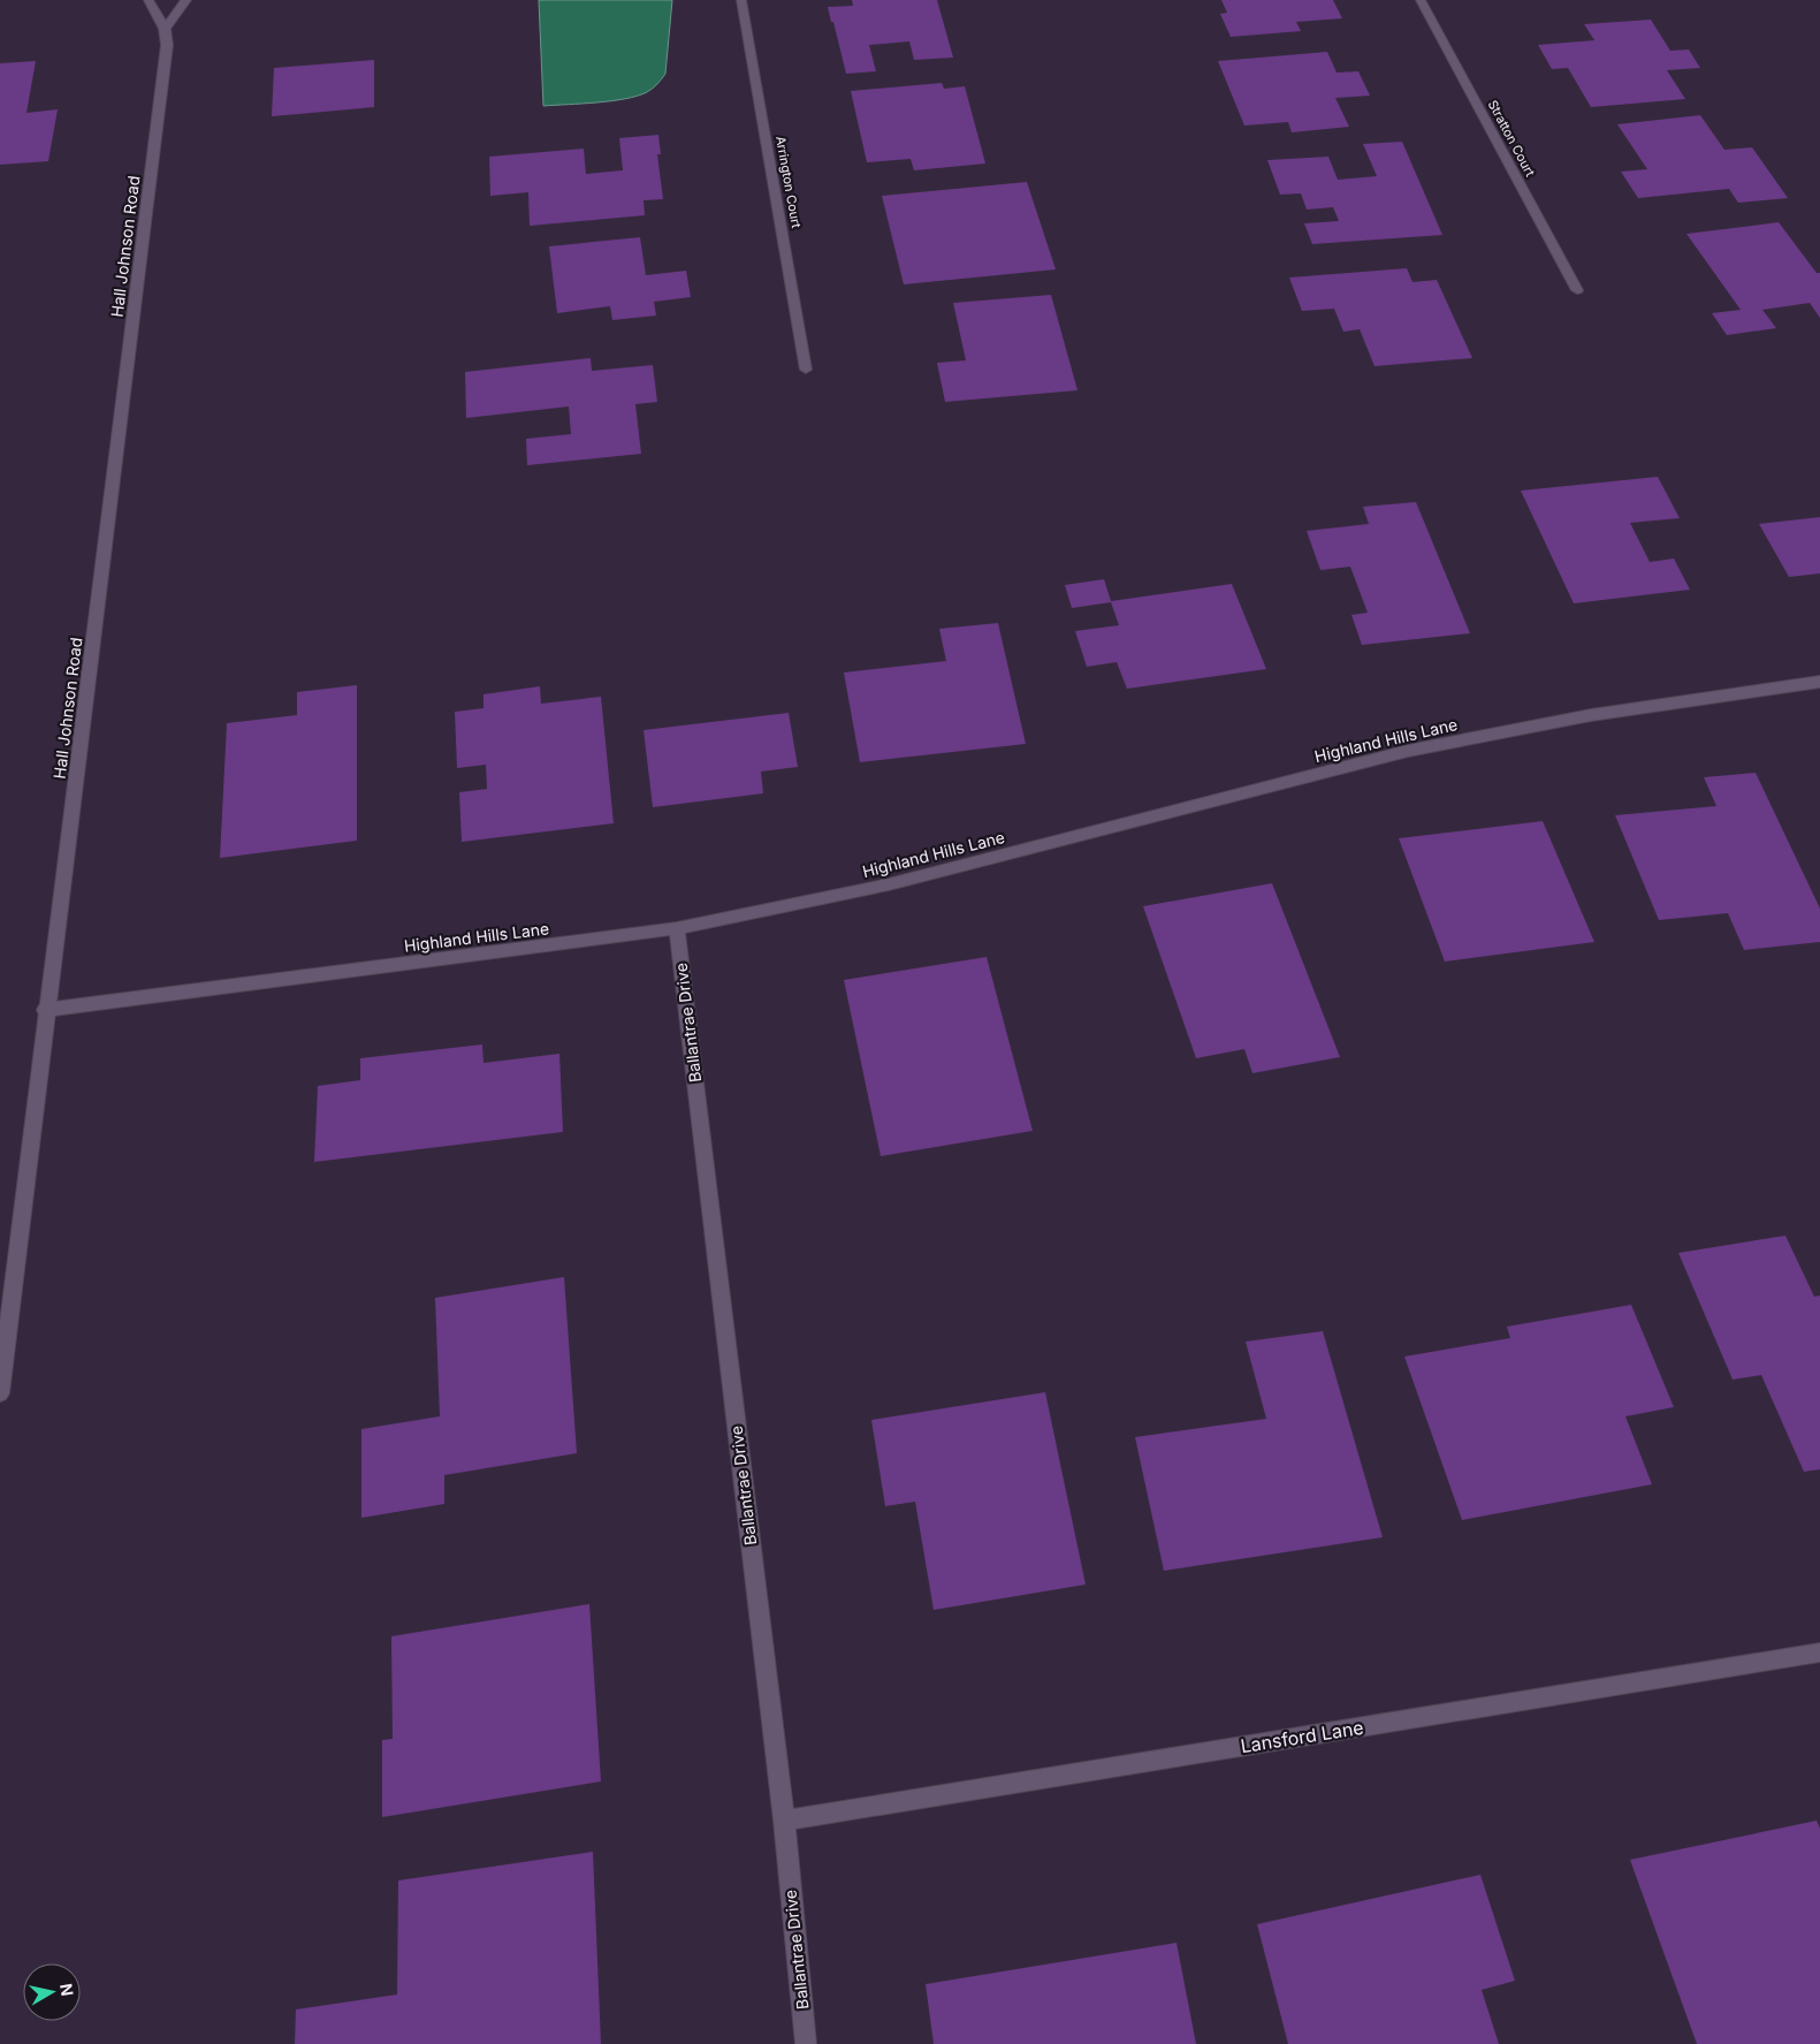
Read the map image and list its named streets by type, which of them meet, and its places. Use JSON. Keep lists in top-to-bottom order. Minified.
{"streets":{"street":["Stratton Court","Arrington Court","Hall Johnson Road","Highland Hills Lane","Ballantrae Drive","Lansford Lane"]},"crossings":[["Hall Johnson Road","Highland Hills Lane"],["Highland Hills Lane","Ballantrae Drive"],["Ballantrae Drive","Lansford Lane"]],"north":"right"}
